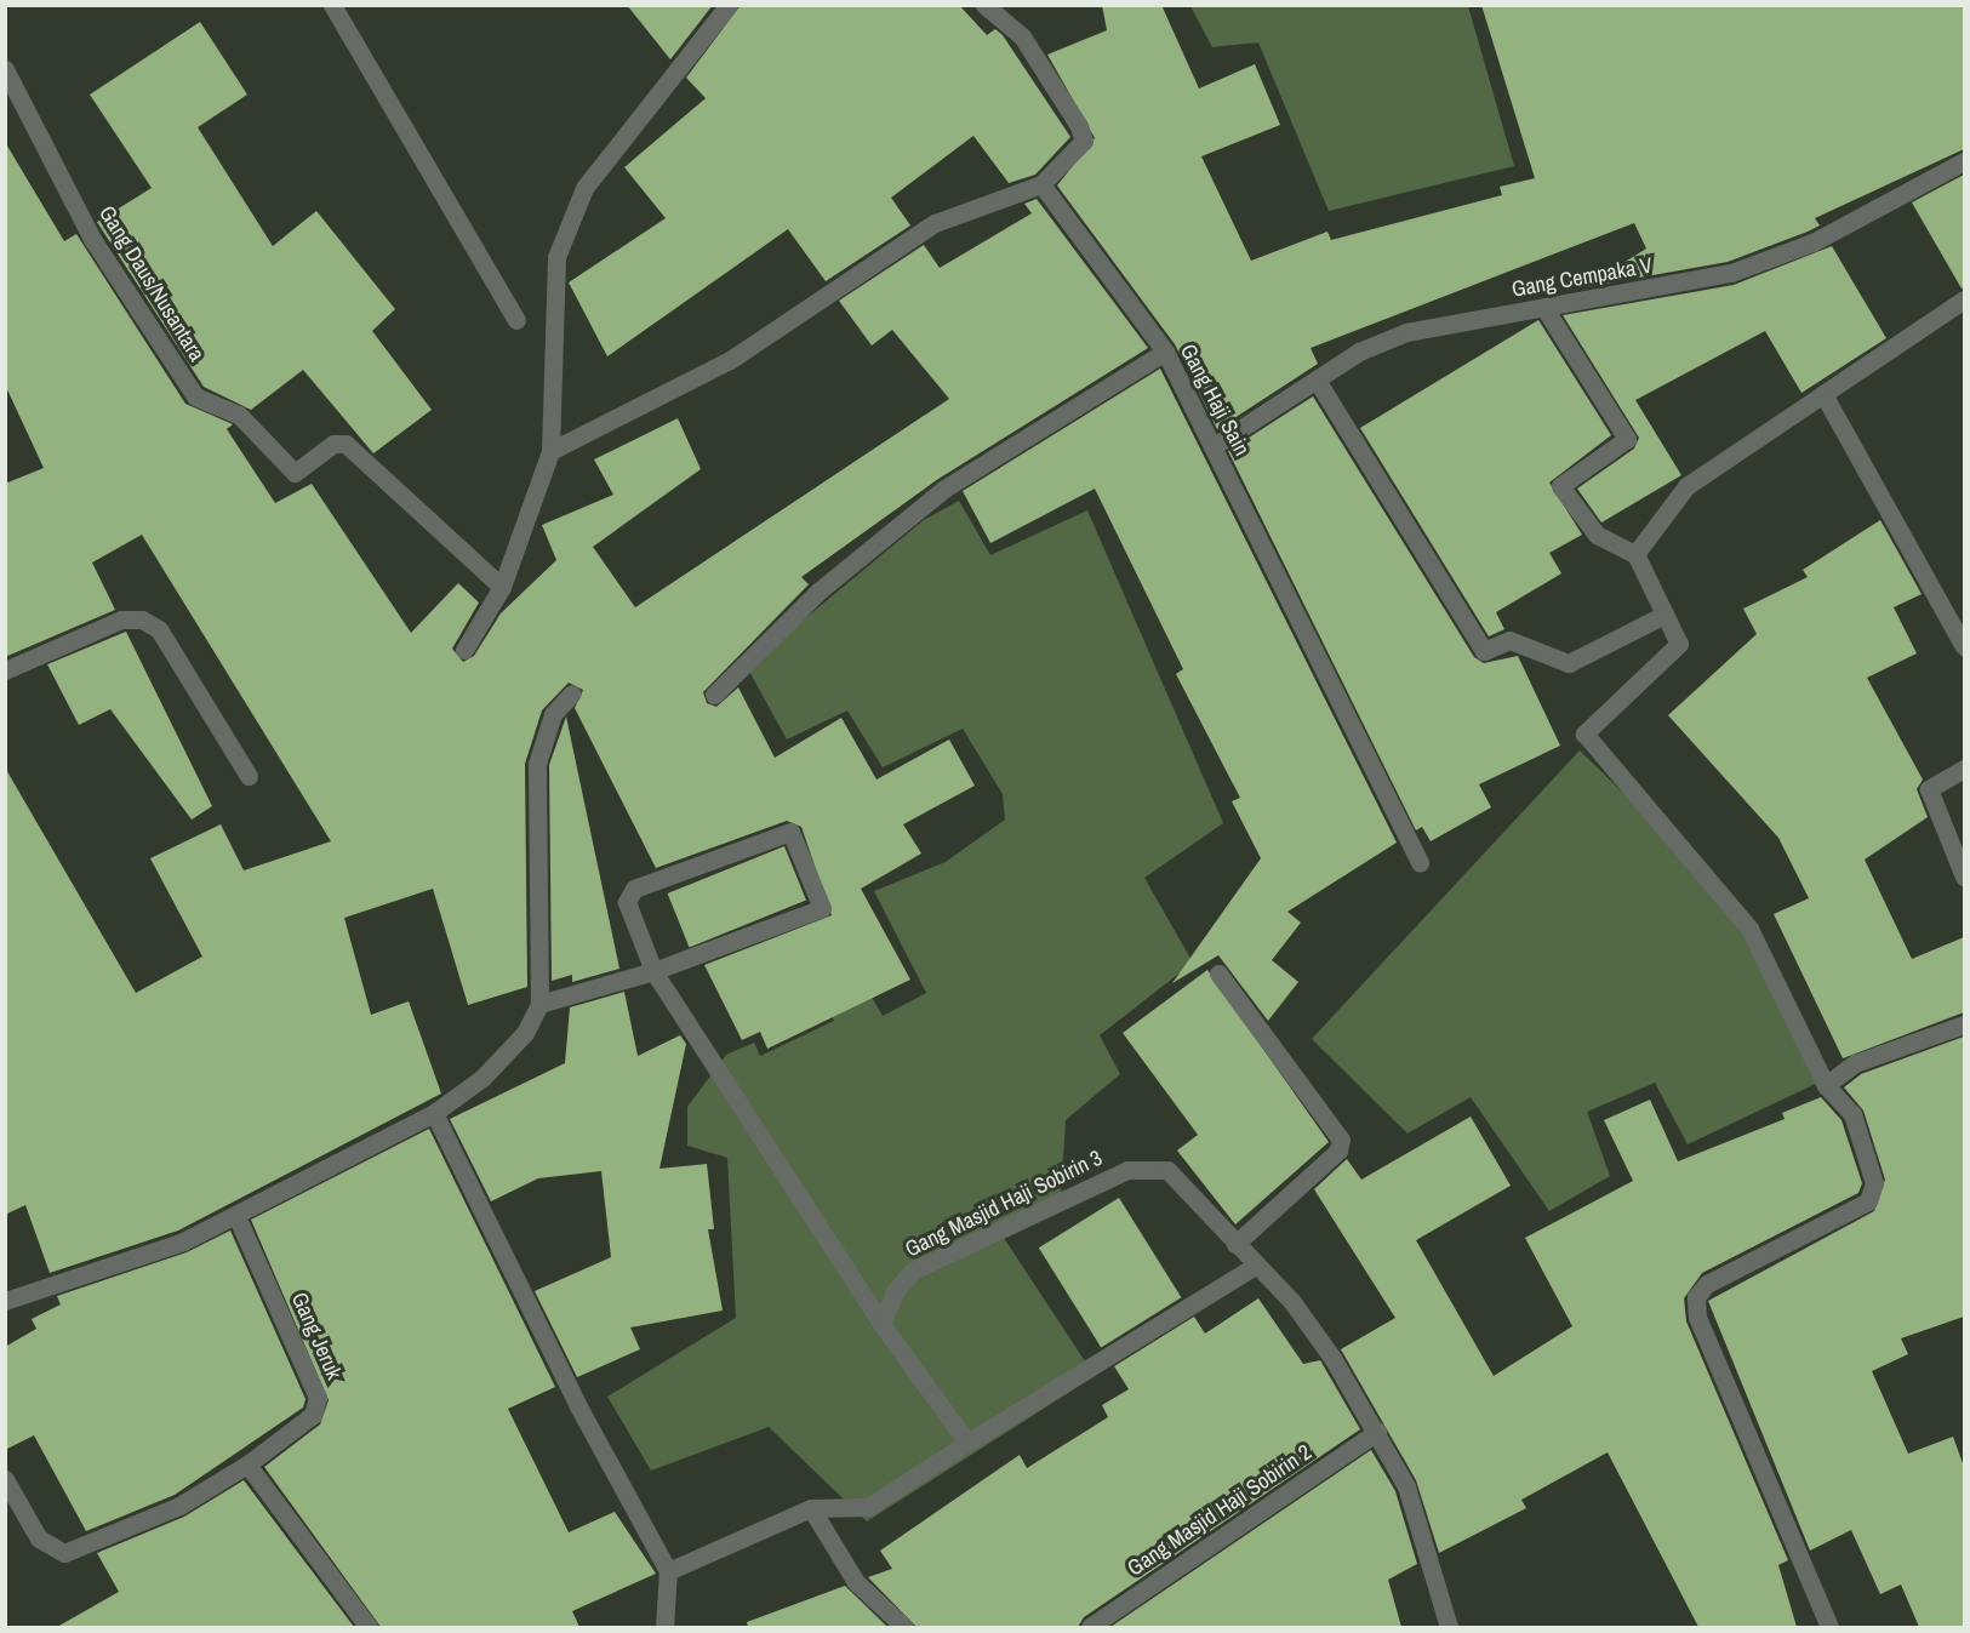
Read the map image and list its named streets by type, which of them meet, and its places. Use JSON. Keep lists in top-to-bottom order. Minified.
{"streets":{"street":["Gang Cempaka V","Gang Daus/Nusantara","Gang Haji Sain","Gang Masjid Haji Sobirin 3","Gang Jeruk","Gang Masjid Haji Sobirin 2"]},"crossings":[["Gang Cempaka V","Gang Haji Sain"],["Gang Masjid Haji Sobirin 3","Gang Masjid Haji Sobirin 2"]]}
